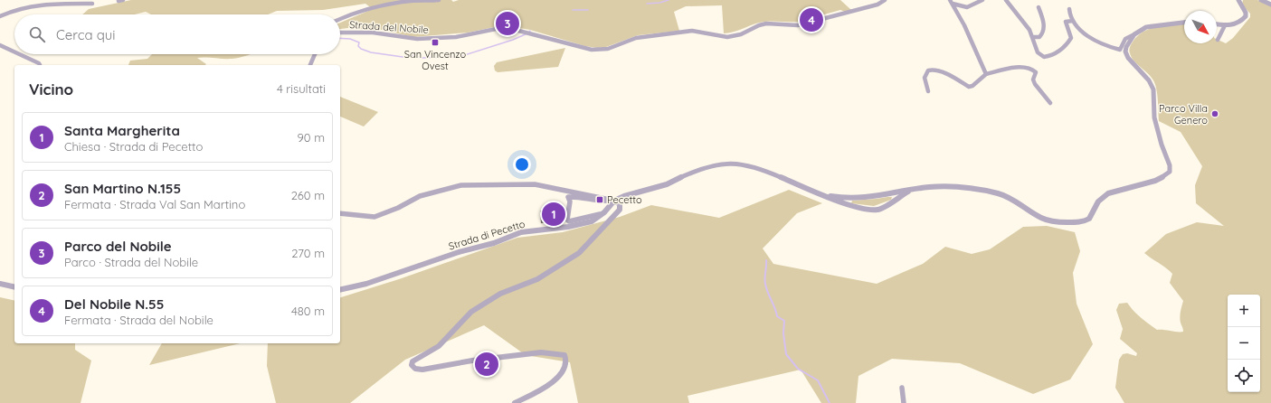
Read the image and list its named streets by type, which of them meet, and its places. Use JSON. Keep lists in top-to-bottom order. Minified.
{"streets":{"street":["Strada del Nobile","Strada di Pecetto"]},"places":{"transit":["San Vincenzo Ovest","Pecetto"],"other":["Parco Villa Genero"]},"north":"bottom right","page":{"pins":["4","3","1","2"],"search":"Cerca qui","heading":["Vicino","4 risultati"],"list":[{"mark":"1","name":"Santa Margherita","note":"Chiesa · Strada di Pecetto","value":"90 m"},{"mark":"2","name":"San Martino N.155","note":"Fermata · Strada Val San Martino","value":"260 m"},{"mark":"3","name":"Parco del Nobile","note":"Parco · Strada del Nobile","value":"270 m"},{"mark":"4","name":"Del Nobile N.55","note":"Fermata · Strada del Nobile","value":"480 m"}],"map_buttons":["+","−"]}}
